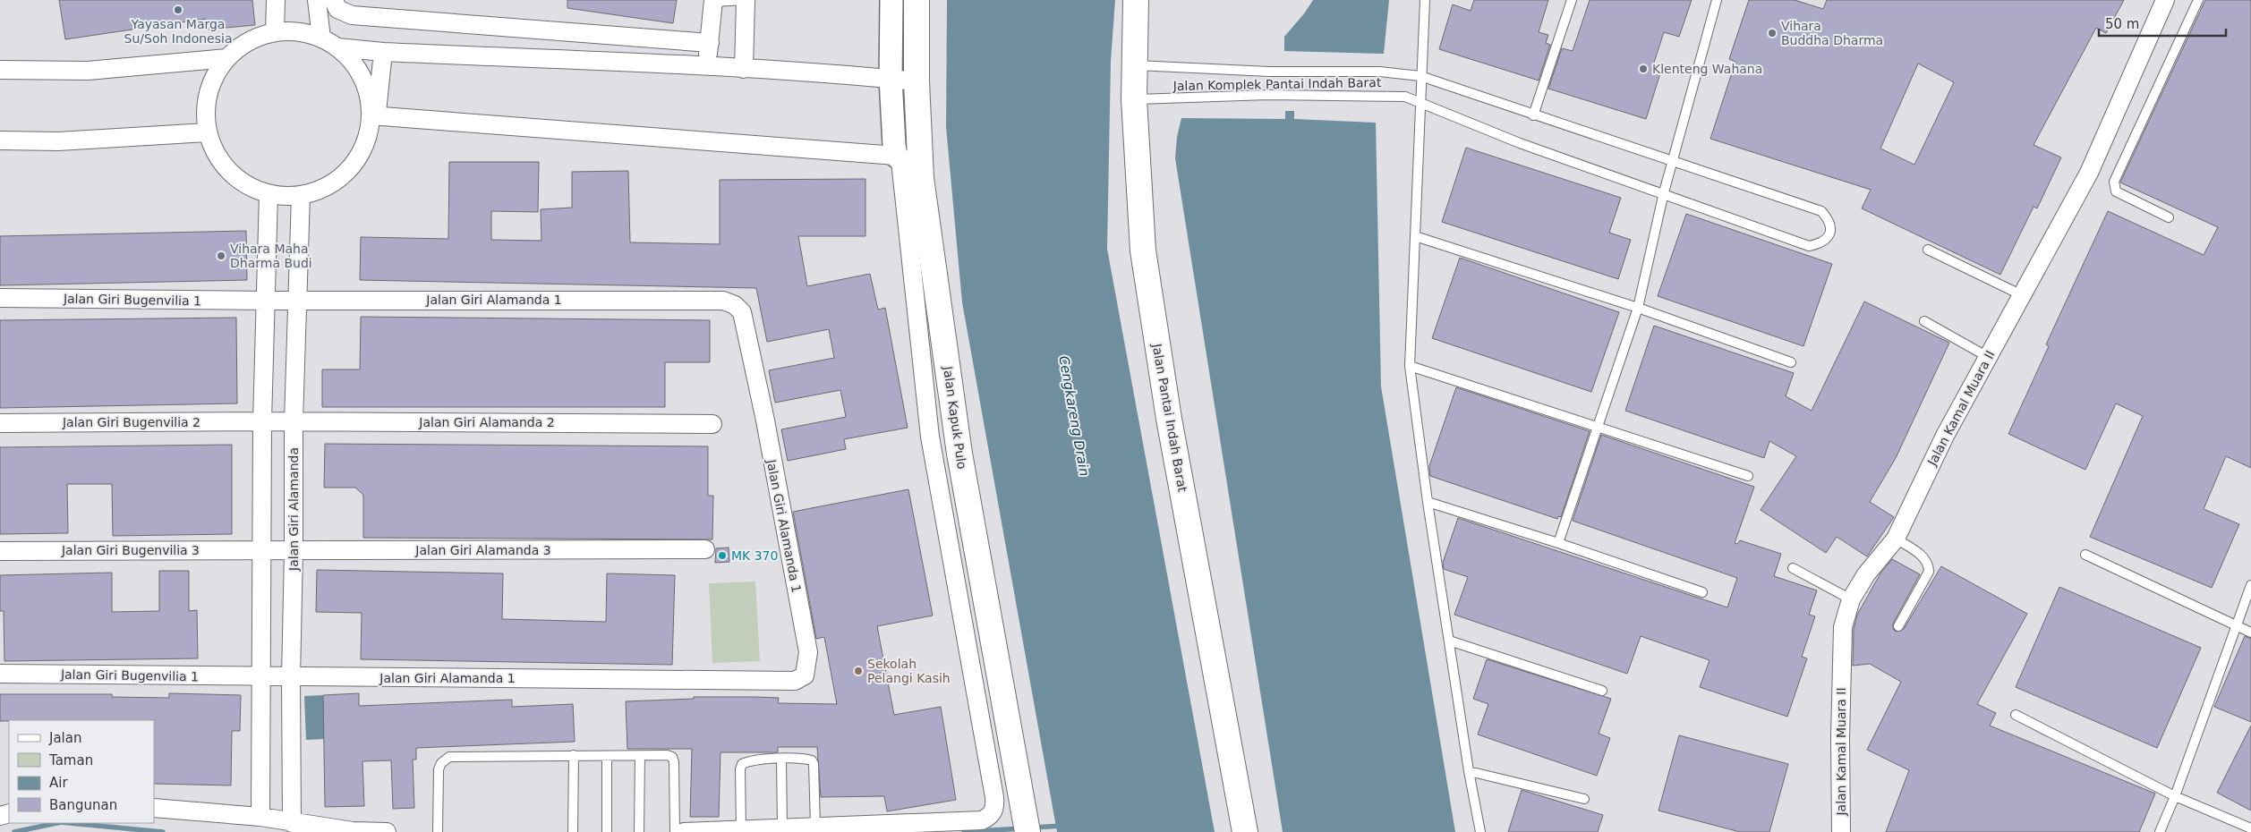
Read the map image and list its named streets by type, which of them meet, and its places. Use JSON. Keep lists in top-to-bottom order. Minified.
{"streets":{"main road":["Jalan Kapuk Pulo","Jalan Pantai Indah Barat"],"street":["Jalan Giri Bugenvilia 1","Jalan Giri Alamanda 1","Jalan Kamal Muara II","Jalan Giri Bugenvilia 2","Jalan Giri Alamanda 2","Jalan Giri Alamanda","Jalan Giri Bugenvilia 3","Jalan Giri Alamanda 3"],"lane":["Jalan Komplek Pantai Indah Barat"]},"crossings":[["Jalan Komplek Pantai Indah Barat","Jalan Pantai Indah Barat"],["Jalan Giri Bugenvilia 1","Jalan Giri Alamanda 1"],["Jalan Giri Alamanda 1","Jalan Giri Alamanda"],["Jalan Giri Bugenvilia 2","Jalan Giri Alamanda 2"],["Jalan Giri Alamanda 2","Jalan Giri Alamanda"],["Jalan Giri Alamanda","Jalan Giri Alamanda 3"],["Jalan Giri Bugenvilia 3","Jalan Giri Alamanda 3"]],"water":["Cengkareng Drain"],"places":["Yayasan Marga Su/Soh Indonesia","Vihara Buddha Dharma","Klenteng Wahana","Vihara Maha Dharma Budi","MK 370","Sekolah Pelangi Kasih"],"legend":["Jalan","Taman","Air","Bangunan"],"scale_bar":"50 m"}
